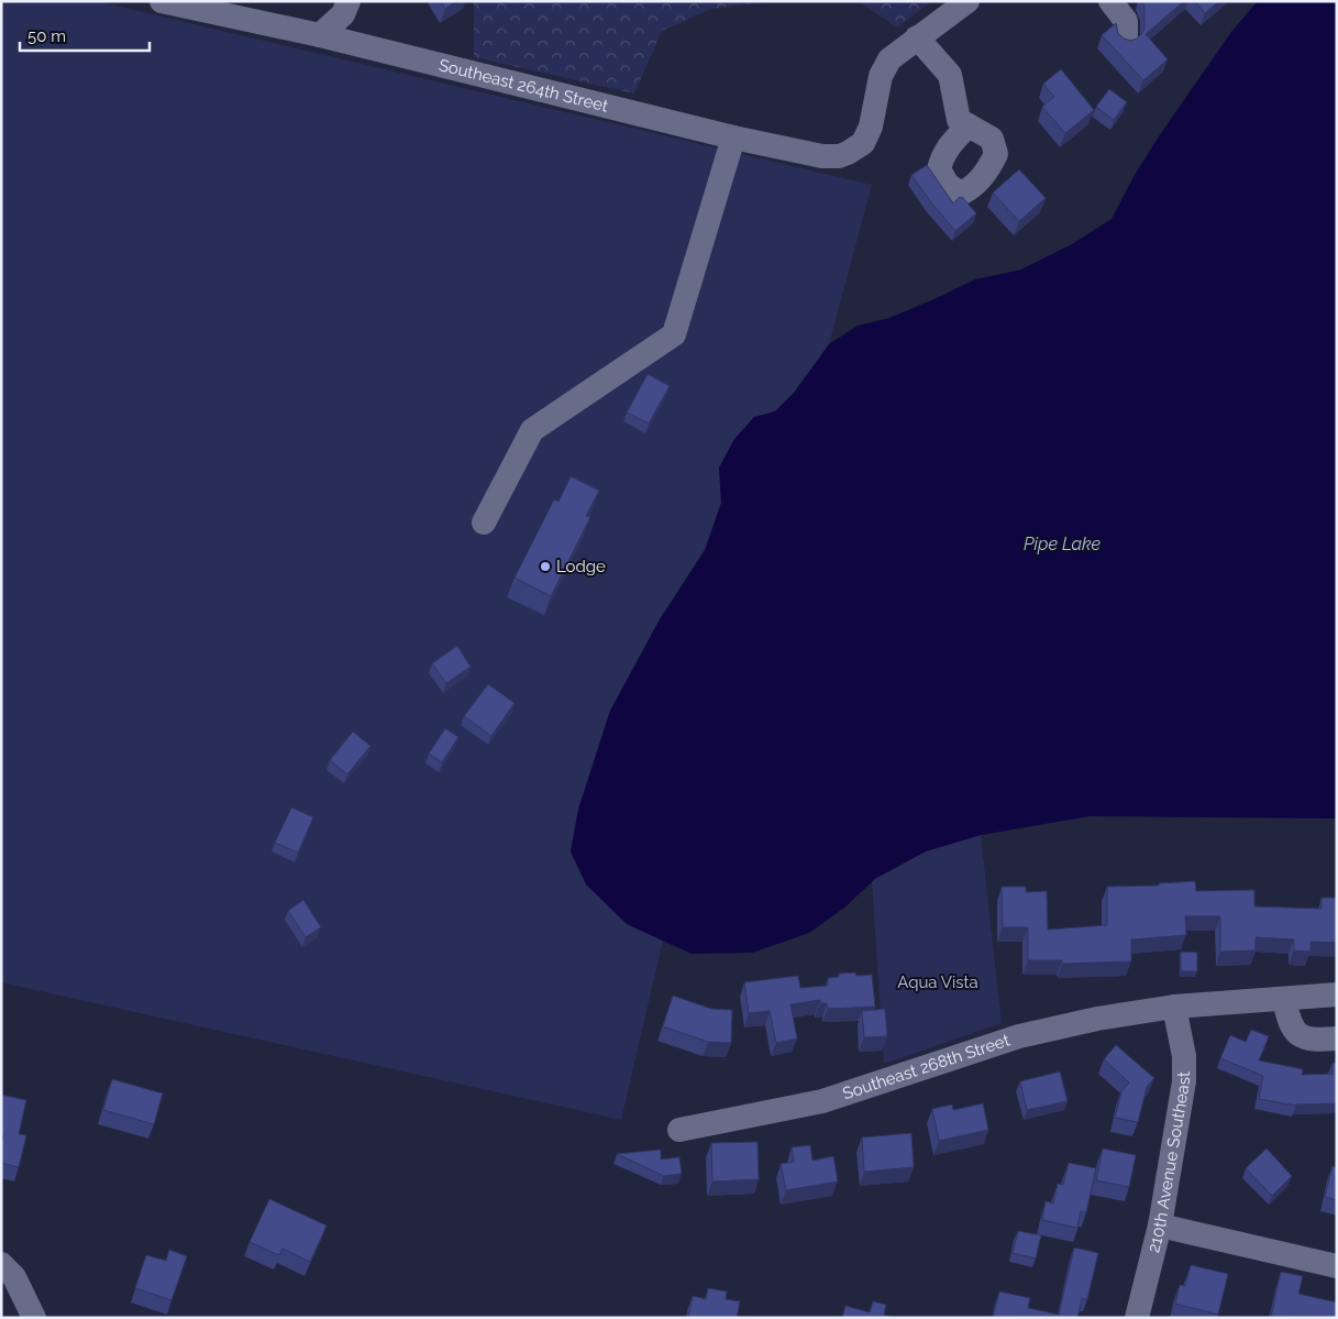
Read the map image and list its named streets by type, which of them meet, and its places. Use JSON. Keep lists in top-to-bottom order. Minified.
{"streets":{"street":["Southeast 264th Street","Southeast 268th Street","210th Avenue Southeast"]},"crossings":[["Southeast 268th Street","210th Avenue Southeast"]],"water":["Pipe Lake"],"parks":["Aqua Vista"],"places":["Lodge"],"scale_bar":"50 m"}
